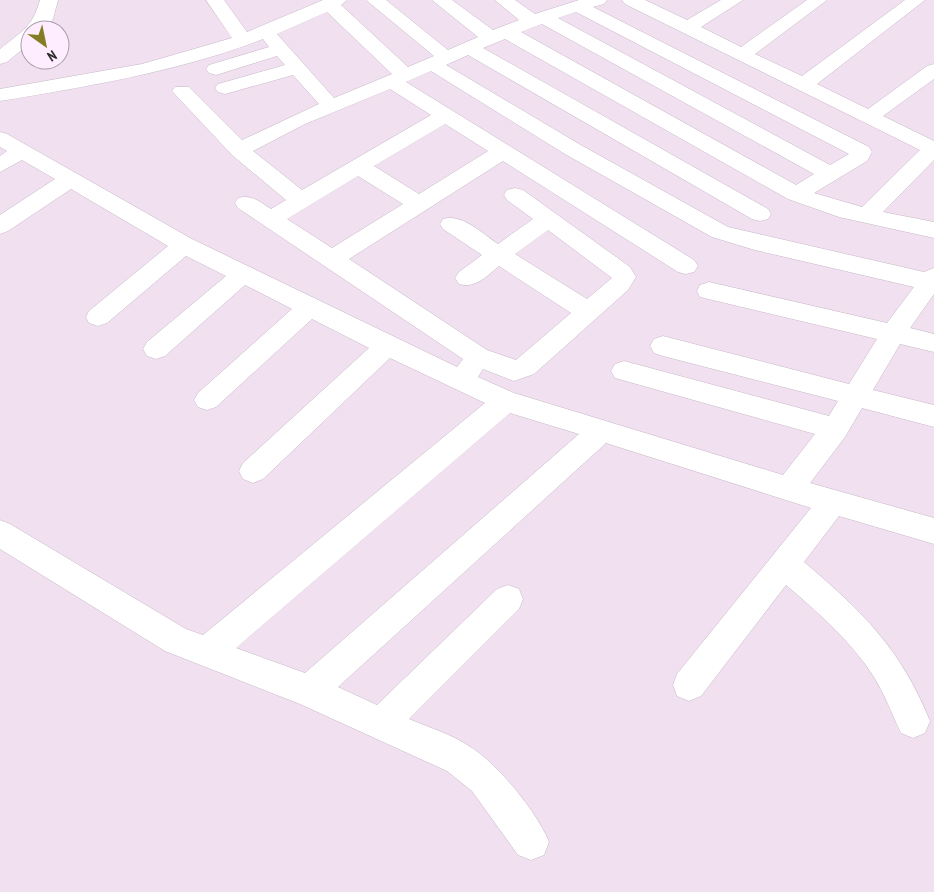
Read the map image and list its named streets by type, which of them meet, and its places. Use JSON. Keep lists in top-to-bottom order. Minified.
{"north":"bottom right"}
